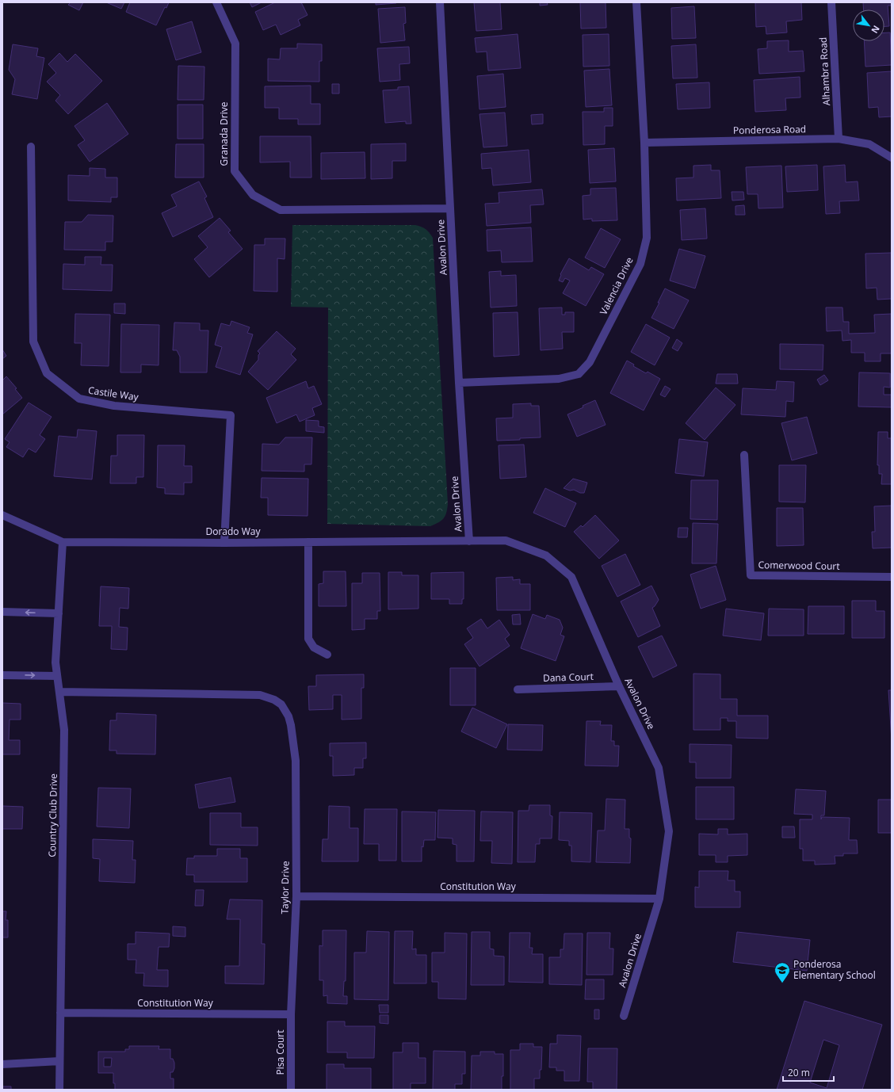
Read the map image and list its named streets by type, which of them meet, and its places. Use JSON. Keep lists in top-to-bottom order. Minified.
{"streets":{"street":["Alhambra Road","Ponderosa Road","Granada Drive","Avalon Drive","Valencia Drive","Castile Way","Dorado Way","Comerwood Court","Dana Court","Country Club Drive","Constitution Way","Taylor Drive","Pisa Court"]},"crossings":[["Alhambra Road","Ponderosa Road"],["Ponderosa Road","Valencia Drive"],["Granada Drive","Avalon Drive"],["Avalon Drive","Valencia Drive"],["Avalon Drive","Dorado Way"],["Avalon Drive","Dana Court"],["Avalon Drive","Constitution Way"],["Castile Way","Dorado Way"],["Dorado Way","Country Club Drive"],["Country Club Drive","Constitution Way"],["Country Club Drive","Taylor Drive"],["Constitution Way","Taylor Drive"],["Constitution Way","Pisa Court"],["Taylor Drive","Pisa Court"]],"places":{"school or university":["Ponderosa Elementary School"]},"scale_bar":"20 m","north":"bottom right"}
